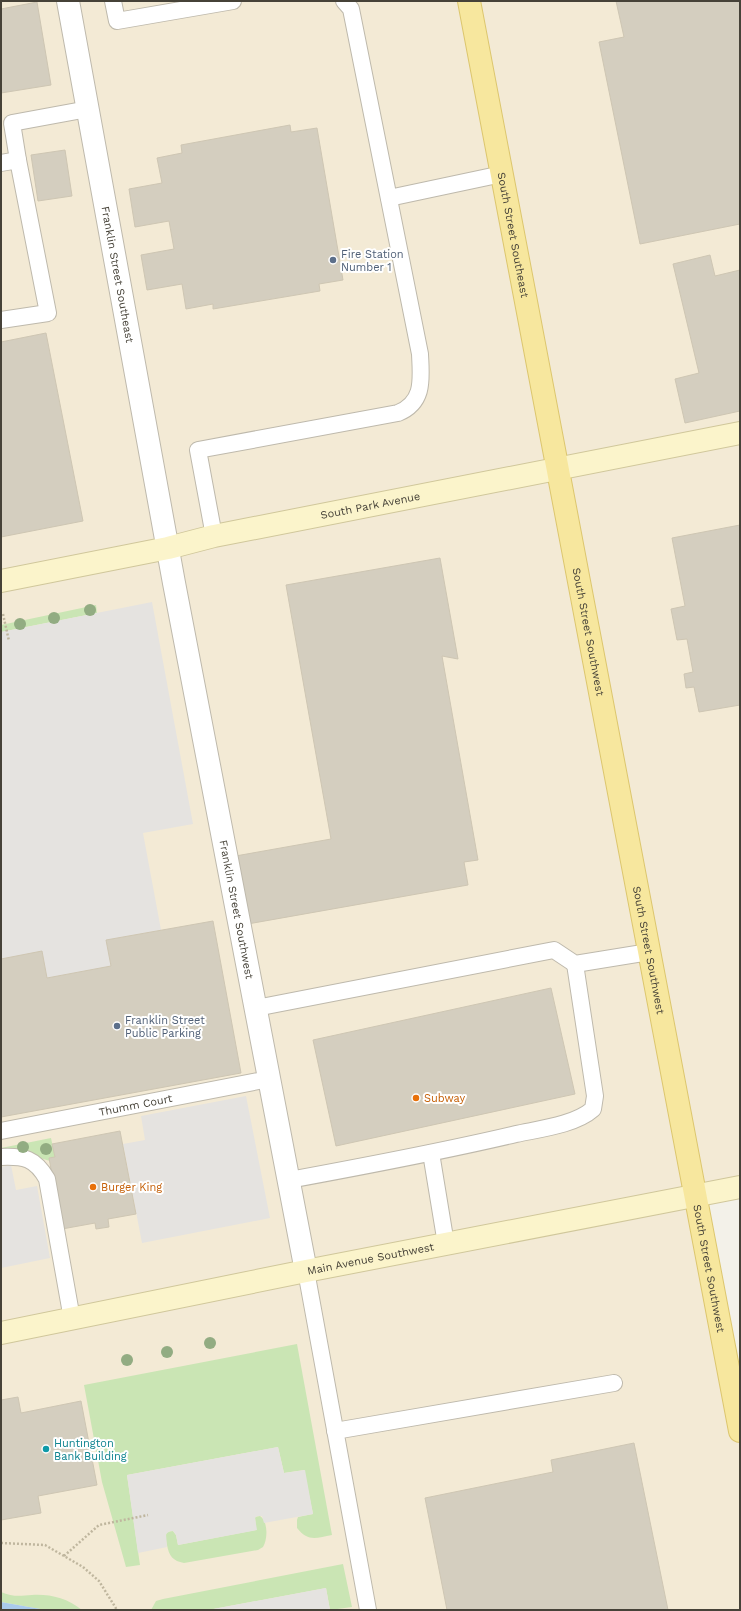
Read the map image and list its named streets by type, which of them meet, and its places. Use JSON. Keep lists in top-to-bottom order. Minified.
{"streets":{"main road":["South Street Southeast","South Street Southwest"],"street":["Franklin Street Southeast","South Park Avenue","Franklin Street Southwest","Main Avenue Southwest"],"lane":["Thumm Court"]},"crossings":[["South Street Southeast","South Park Avenue"],["South Street Southeast","South Street Southwest"],["Franklin Street Southeast","South Park Avenue"],["Franklin Street Southeast","Franklin Street Southwest"],["South Park Avenue","South Street Southwest"],["South Park Avenue","Franklin Street Southwest"],["South Street Southwest","Main Avenue Southwest"],["Franklin Street Southwest","Thumm Court"],["Franklin Street Southwest","Main Avenue Southwest"]],"places":["Fire Station Number 1","Franklin Street Public Parking","Subway","Burger King","Huntington Bank Building"]}
